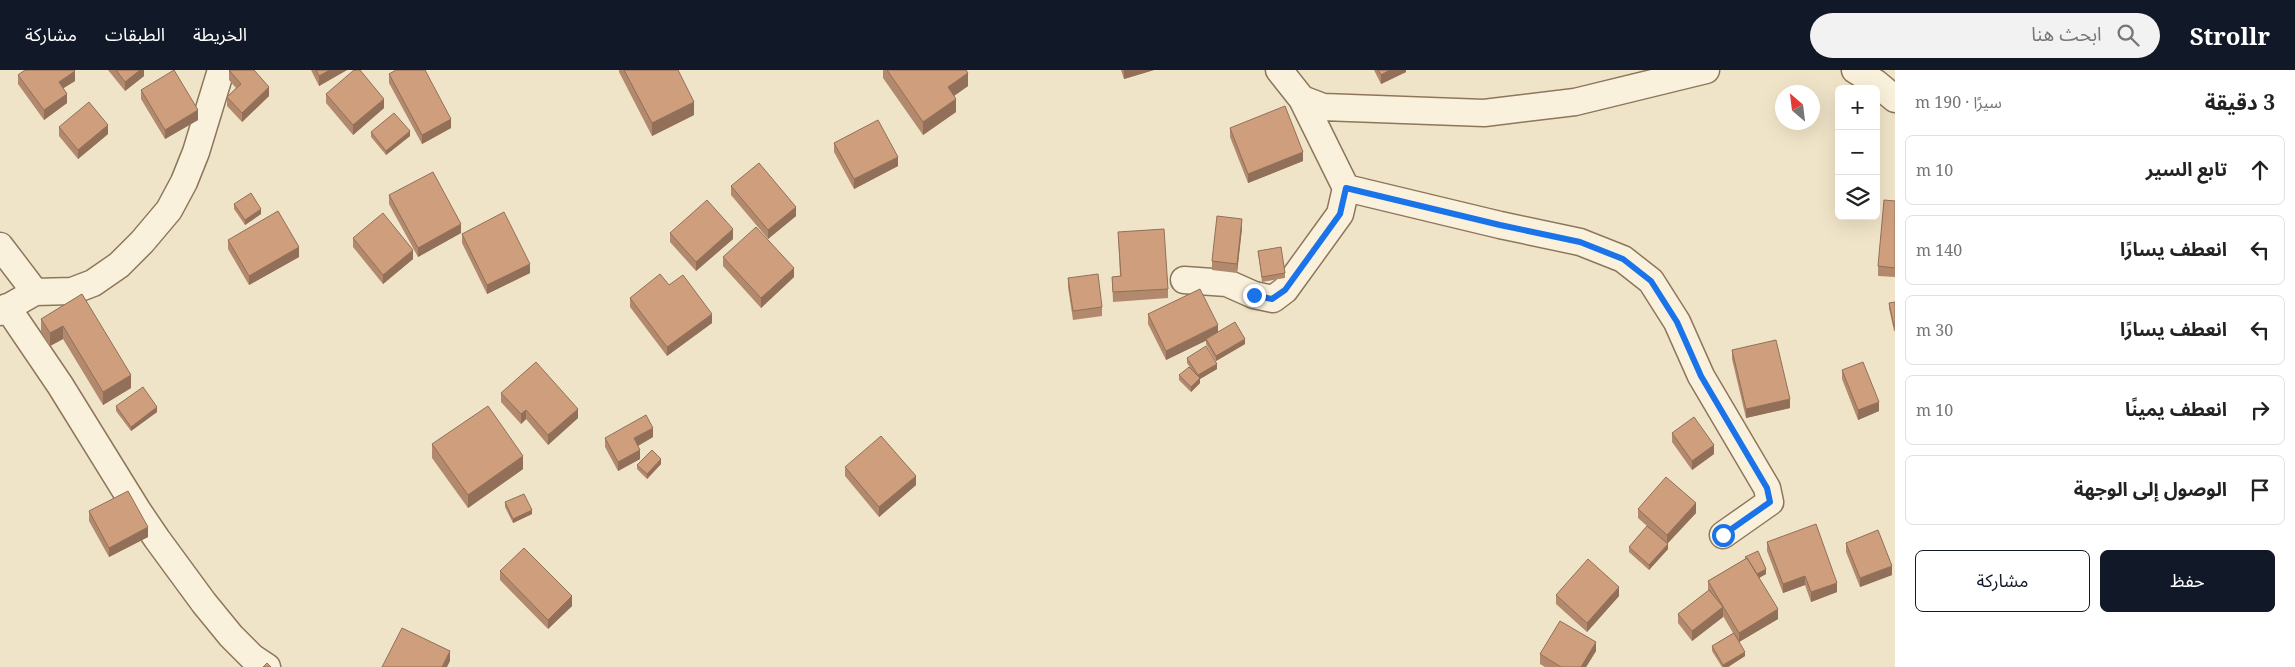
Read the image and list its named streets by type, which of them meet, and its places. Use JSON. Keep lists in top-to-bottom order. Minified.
{"north":"top left","page":{"header":"Strollr","search":"ابحث هنا","nav":["الخريطة","الطبقات","مشاركة"],"heading":["3 دقيقة","سيرًا · 190 m"],"map_buttons":["+","−"],"list":[["تابع السير","10 m"],["انعطف يسارًا","140 m"],["انعطف يسارًا","30 m"],["انعطف يمينًا","10 m"],"الوصول إلى الوجهة"],"buttons":["حفظ","مشاركة"]}}
